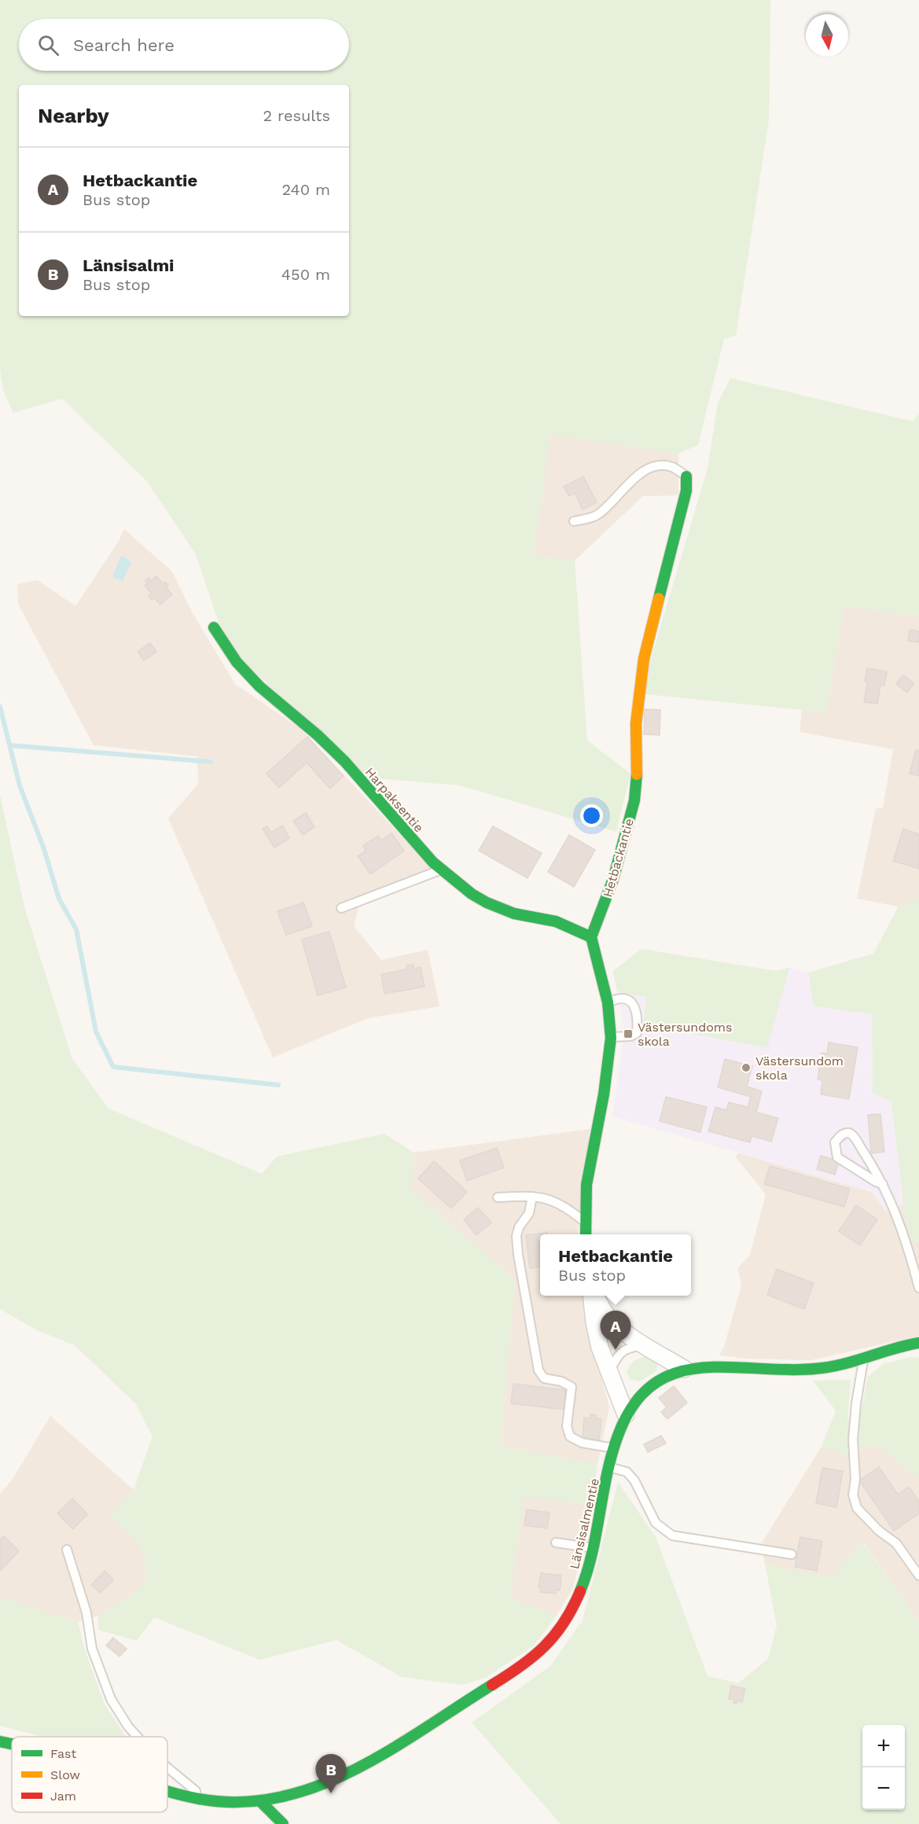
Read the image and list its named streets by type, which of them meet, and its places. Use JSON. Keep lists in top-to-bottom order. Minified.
{"streets":{"street":["Harpaksentie","Hetbackantie","Länsisalmentie"]},"crossings":[["Harpaksentie","Hetbackantie"]],"places":{"transit":["Västersundoms skola"],"other":["Västersundom skola"]},"legend":["Fast","Slow","Jam"],"north":"bottom","page":{"search":"Search here","heading":["Nearby","2 results"],"list":[{"mark":"A","name":"Hetbackantie","note":"Bus stop","value":"240 m"},{"mark":"B","name":"Länsisalmi","note":"Bus stop","value":"450 m"}],"popup":["Hetbackantie","Bus stop"],"pins":["A","B"],"map_buttons":["+","−"]}}
